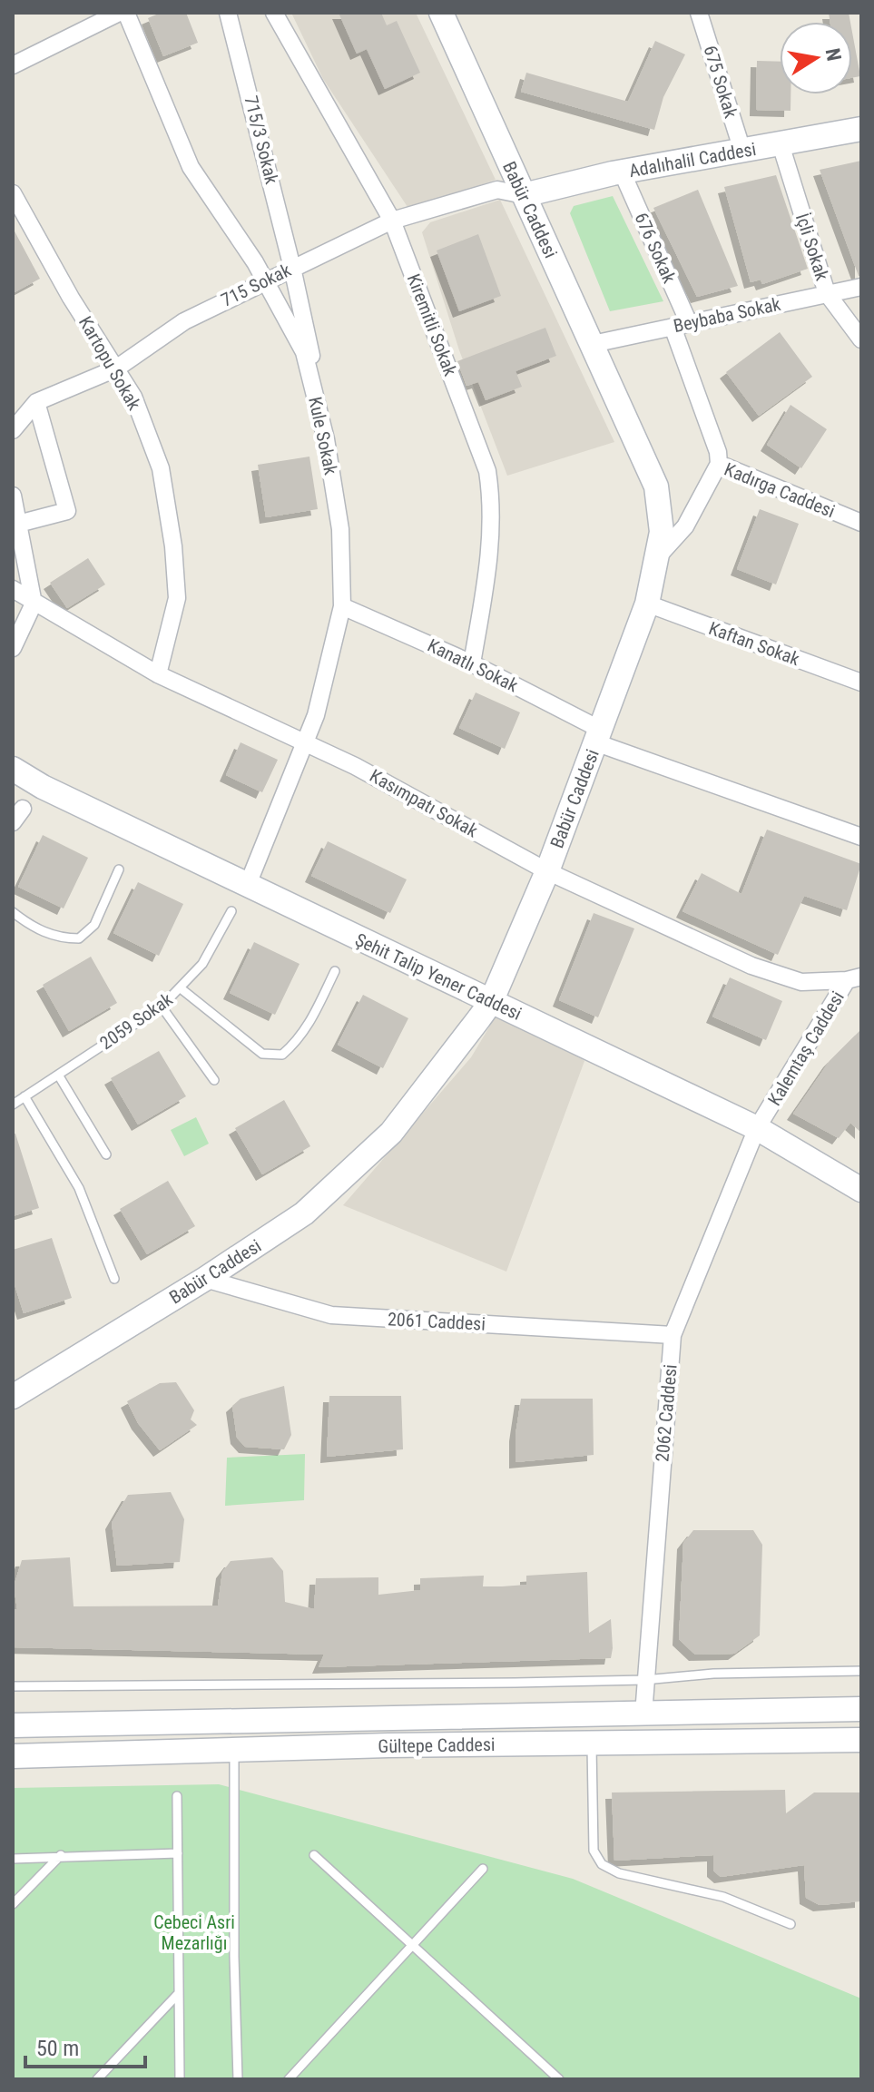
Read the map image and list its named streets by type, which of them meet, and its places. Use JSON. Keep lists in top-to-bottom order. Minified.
{"streets":{"main road":["Adalıhalil Caddesi","Babür Caddesi","Şehit Talip Yener Caddesi","Gültepe Caddesi"],"street":["675 Sokak","715/3 Sokak","İçli Sokak","676 Sokak","715 Sokak","Beybaba Sokak","Kiremitli Sokak","Kartopu Sokak","Kule Sokak","Kadırga Caddesi","Kaftan Sokak","Kanatlı Sokak","Kasımpatı Sokak","Kalemtaş Caddesi","2061 Caddesi","2062 Caddesi"],"lane":["2059 Sokak"]},"crossings":[["675 Sokak","Adalıhalil Caddesi"],["715/3 Sokak","715 Sokak"],["715/3 Sokak","Kule Sokak"],["Adalıhalil Caddesi","Babür Caddesi"],["Adalıhalil Caddesi","İçli Sokak"],["Adalıhalil Caddesi","676 Sokak"],["Adalıhalil Caddesi","715 Sokak"],["Babür Caddesi","715 Sokak"],["Babür Caddesi","Beybaba Sokak"],["Babür Caddesi","Kadırga Caddesi"],["Babür Caddesi","Kaftan Sokak"],["Babür Caddesi","Kanatlı Sokak"],["Babür Caddesi","Kasımpatı Sokak"],["Babür Caddesi","Şehit Talip Yener Caddesi"],["Babür Caddesi","2061 Caddesi"],["İçli Sokak","Beybaba Sokak"],["676 Sokak","Beybaba Sokak"],["676 Sokak","Kadırga Caddesi"],["715 Sokak","Kiremitli Sokak"],["715 Sokak","Kartopu Sokak"],["715 Sokak","Kule Sokak"],["Kiremitli Sokak","Kanatlı Sokak"],["Kartopu Sokak","Kasımpatı Sokak"],["Kule Sokak","Kanatlı Sokak"],["Kule Sokak","Kasımpatı Sokak"],["Kule Sokak","Şehit Talip Yener Caddesi"],["Kasımpatı Sokak","Kalemtaş Caddesi"],["Şehit Talip Yener Caddesi","Kalemtaş Caddesi"],["Şehit Talip Yener Caddesi","2062 Caddesi"],["Kalemtaş Caddesi","2062 Caddesi"],["2061 Caddesi","2062 Caddesi"],["2062 Caddesi","Gültepe Caddesi"]],"parks":["Cebeci Asri Mezarlığı"],"scale_bar":"50 m","north":"right"}
